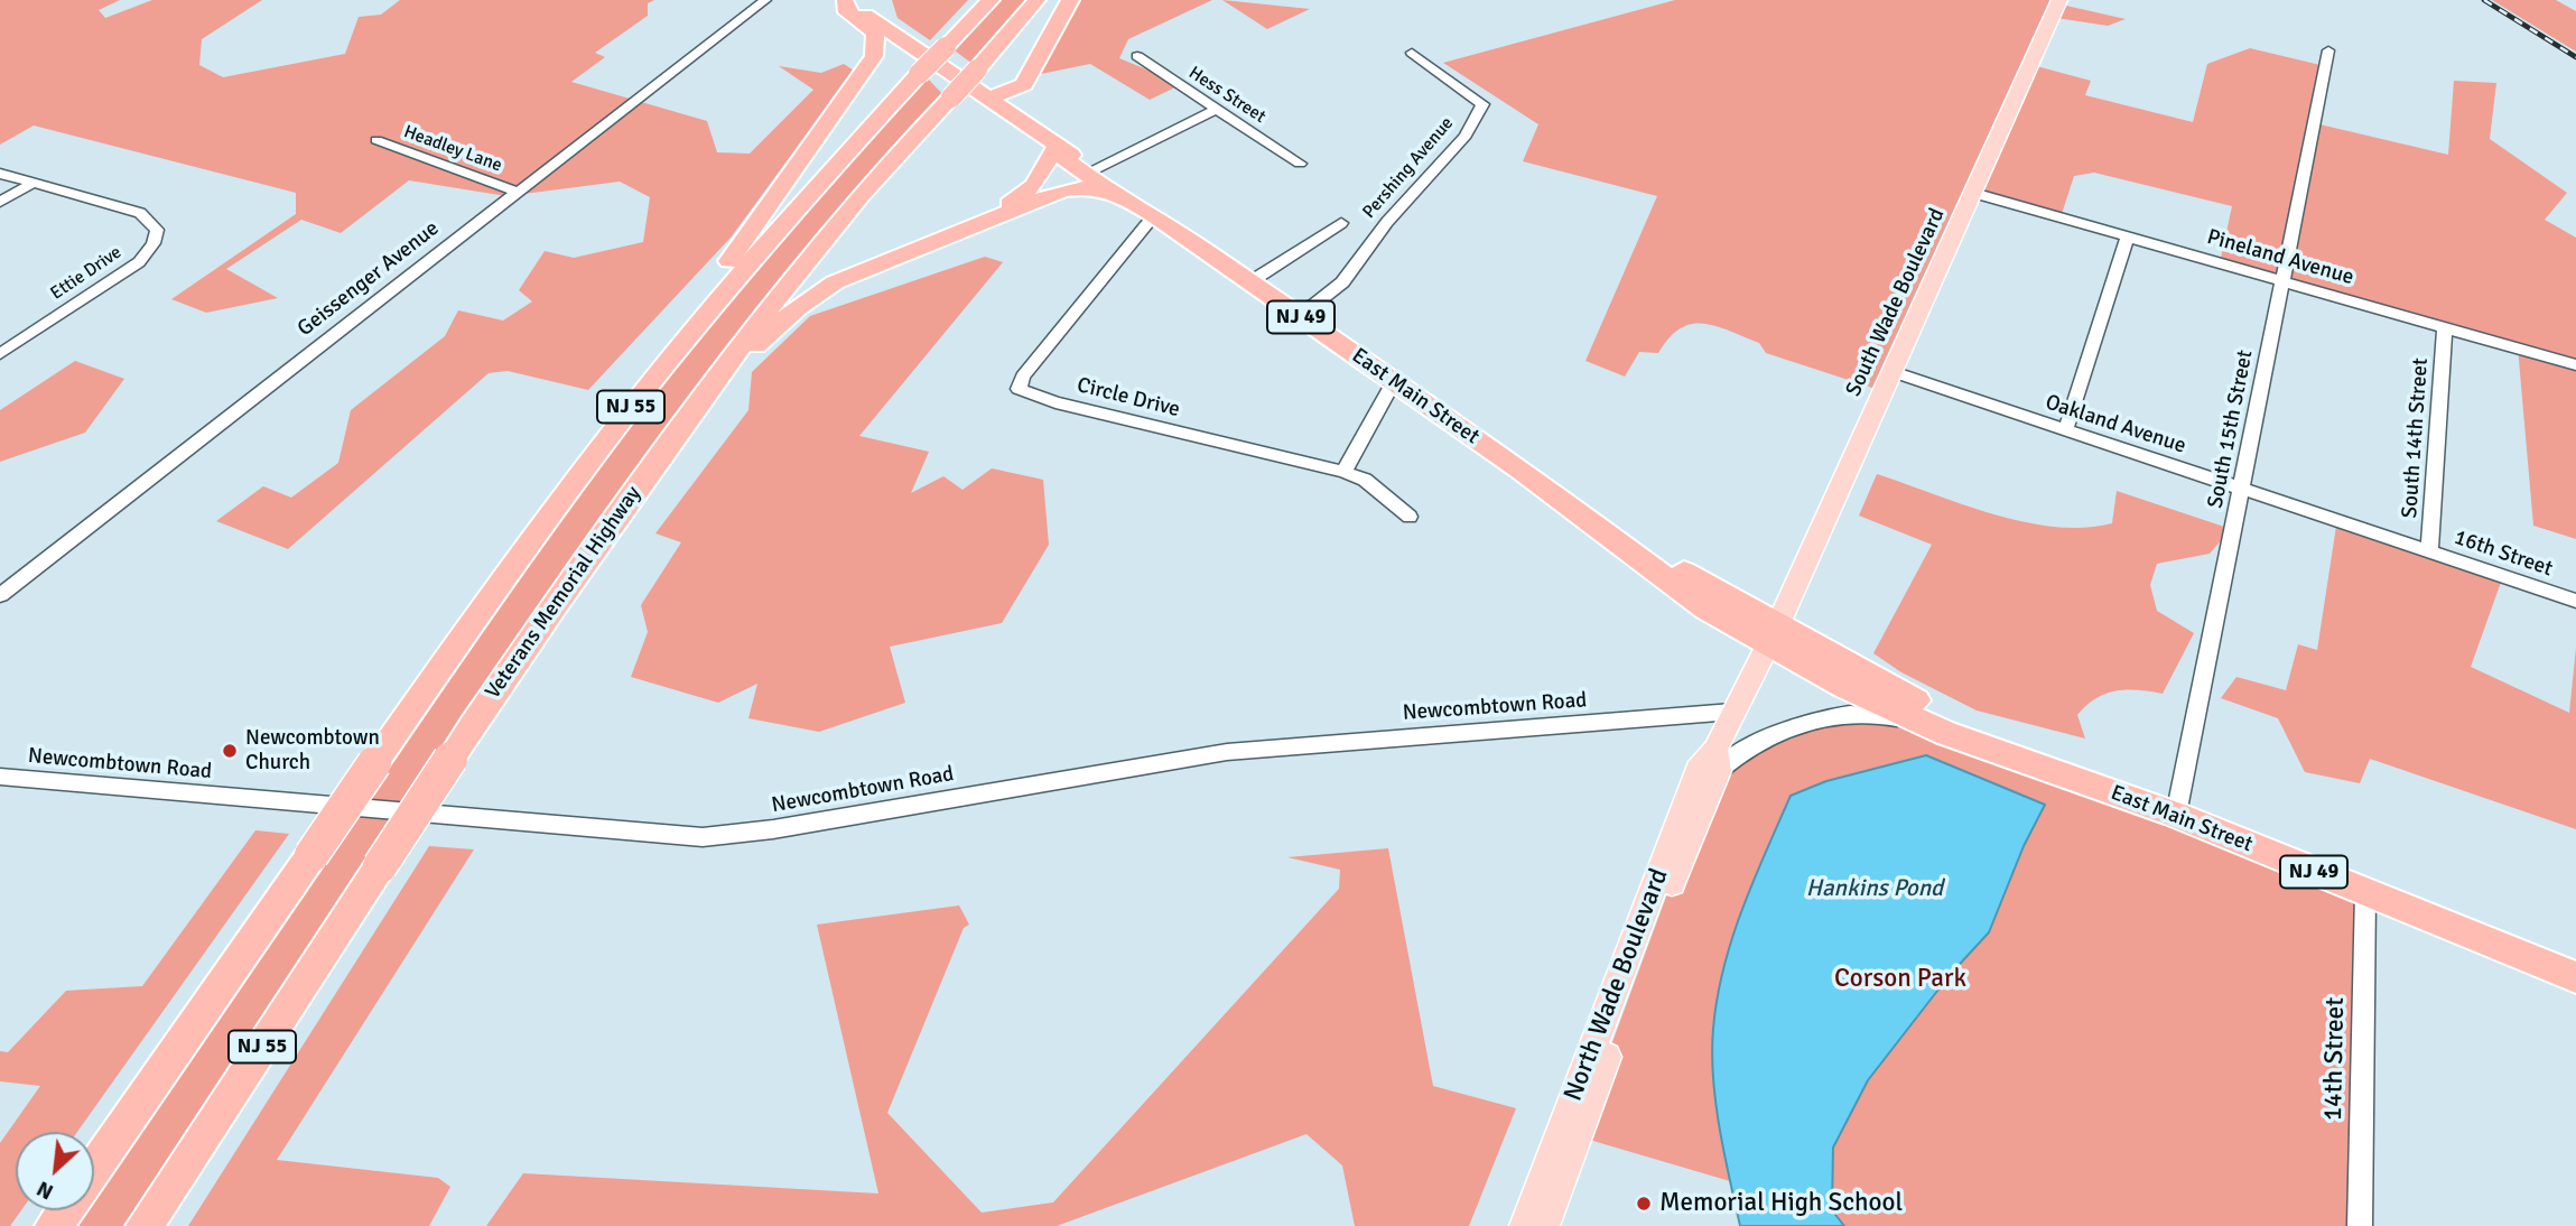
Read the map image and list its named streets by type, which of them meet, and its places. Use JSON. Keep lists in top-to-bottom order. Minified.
{"streets":{"highway":["NJ 49","East Main Street","NJ 55","Veterans Memorial Highway"],"main road":["South Wade Boulevard","North Wade Boulevard"],"street":["Hess Street","Headley Lane","Pershing Avenue","Pineland Avenue","Ettie Drive","Geissenger Avenue","Circle Drive","Oakland Avenue","South 15th Street","South 14th Street","16th Street","Newcombtown Road","14th Street"]},"crossings":[["Headley Lane","Geissenger Avenue"],["Pershing Avenue","East Main Street"],["Pineland Avenue","South Wade Boulevard"],["Pineland Avenue","South 15th Street"],["Pineland Avenue","South 14th Street"],["South Wade Boulevard","East Main Street"],["South Wade Boulevard","Oakland Avenue"],["South Wade Boulevard","North Wade Boulevard"],["East Main Street","Circle Drive"],["East Main Street","NJ 55"],["East Main Street","South 15th Street"],["East Main Street","North Wade Boulevard"],["East Main Street","14th Street"],["Oakland Avenue","South 15th Street"],["Oakland Avenue","16th Street"],["South 14th Street","16th Street"],["Newcombtown Road","North Wade Boulevard"]],"water":["Hankins Pond"],"parks":["Corson Park"],"places":["Newcombtown Church","Memorial High School"],"north":"bottom left"}
